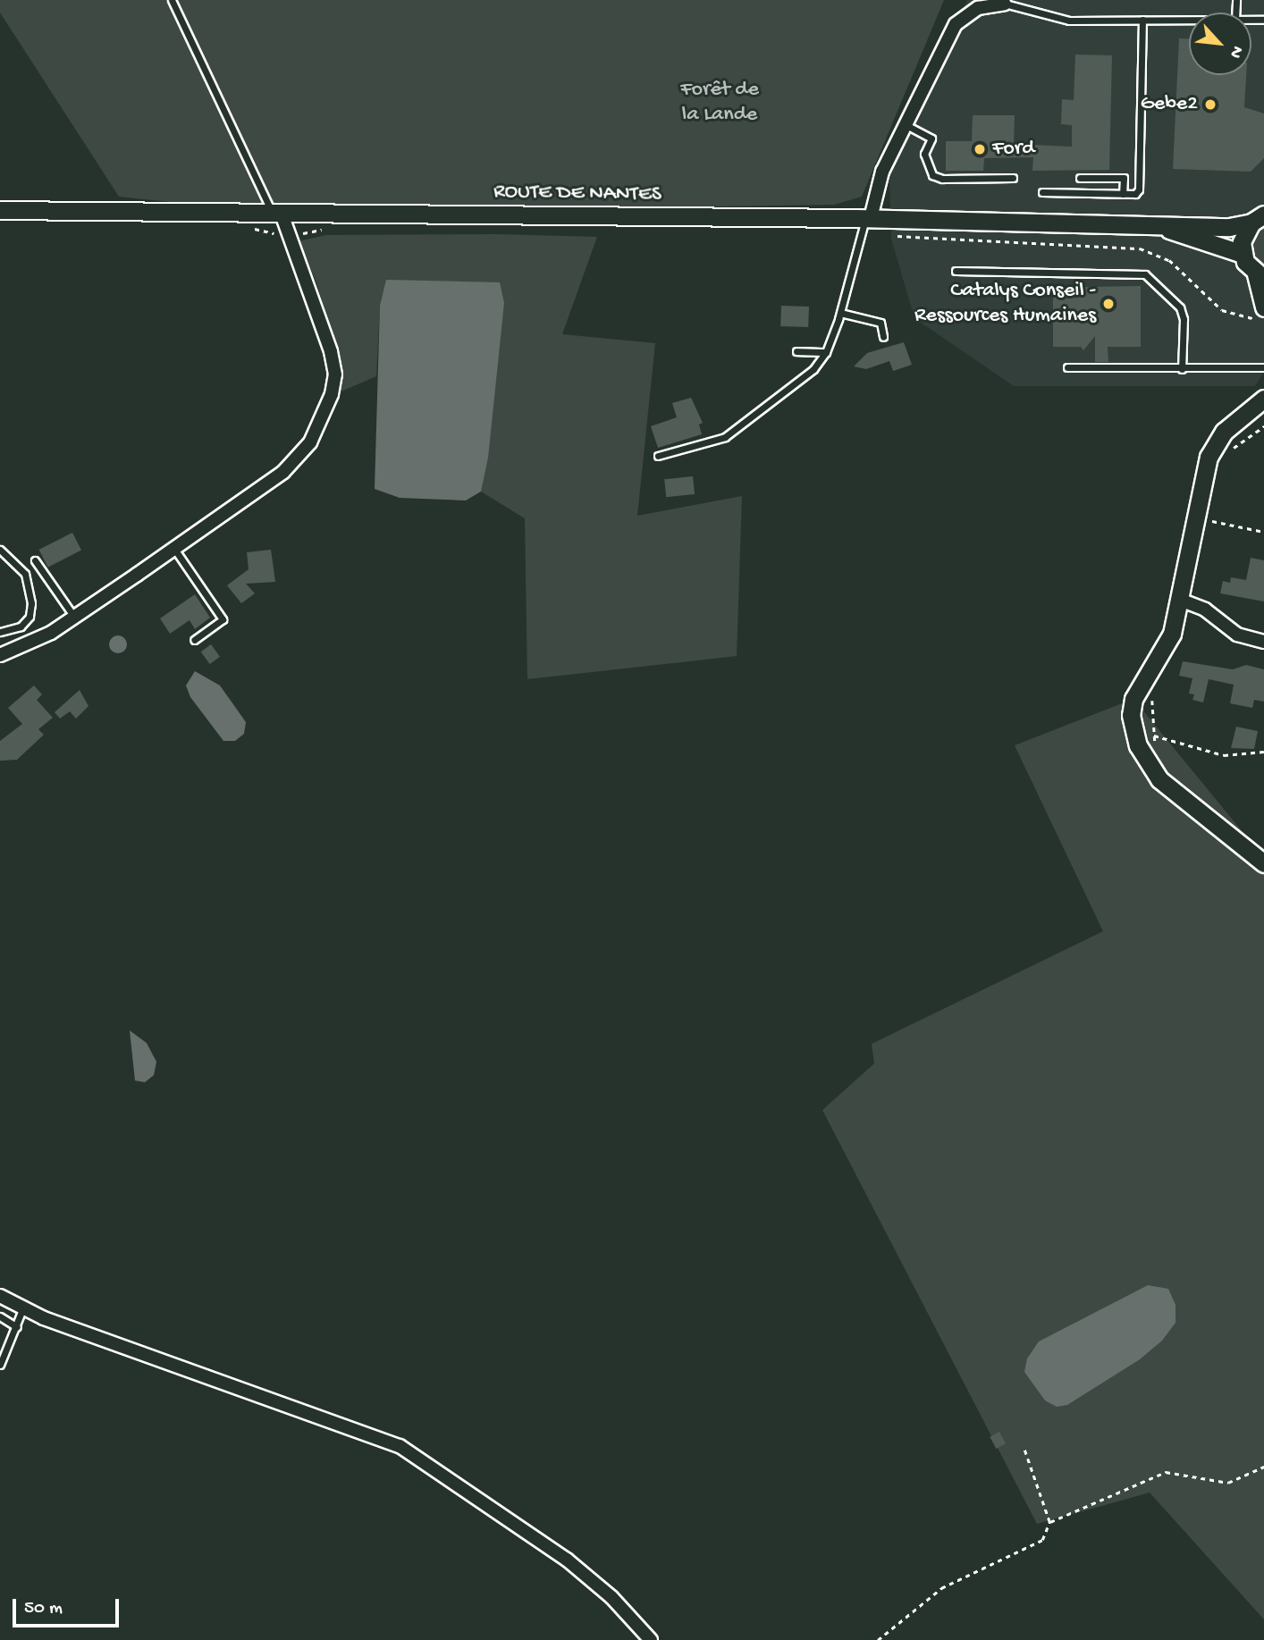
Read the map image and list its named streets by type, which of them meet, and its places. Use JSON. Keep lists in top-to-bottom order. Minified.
{"streets":{"main road":["ROUTE DE NANTES"]},"parks":["Forêt de la Lande"],"places":["Gebe2","Ford","Catalys Conseil - Ressources Humaines"],"scale_bar":"50 m","north":"bottom right"}
